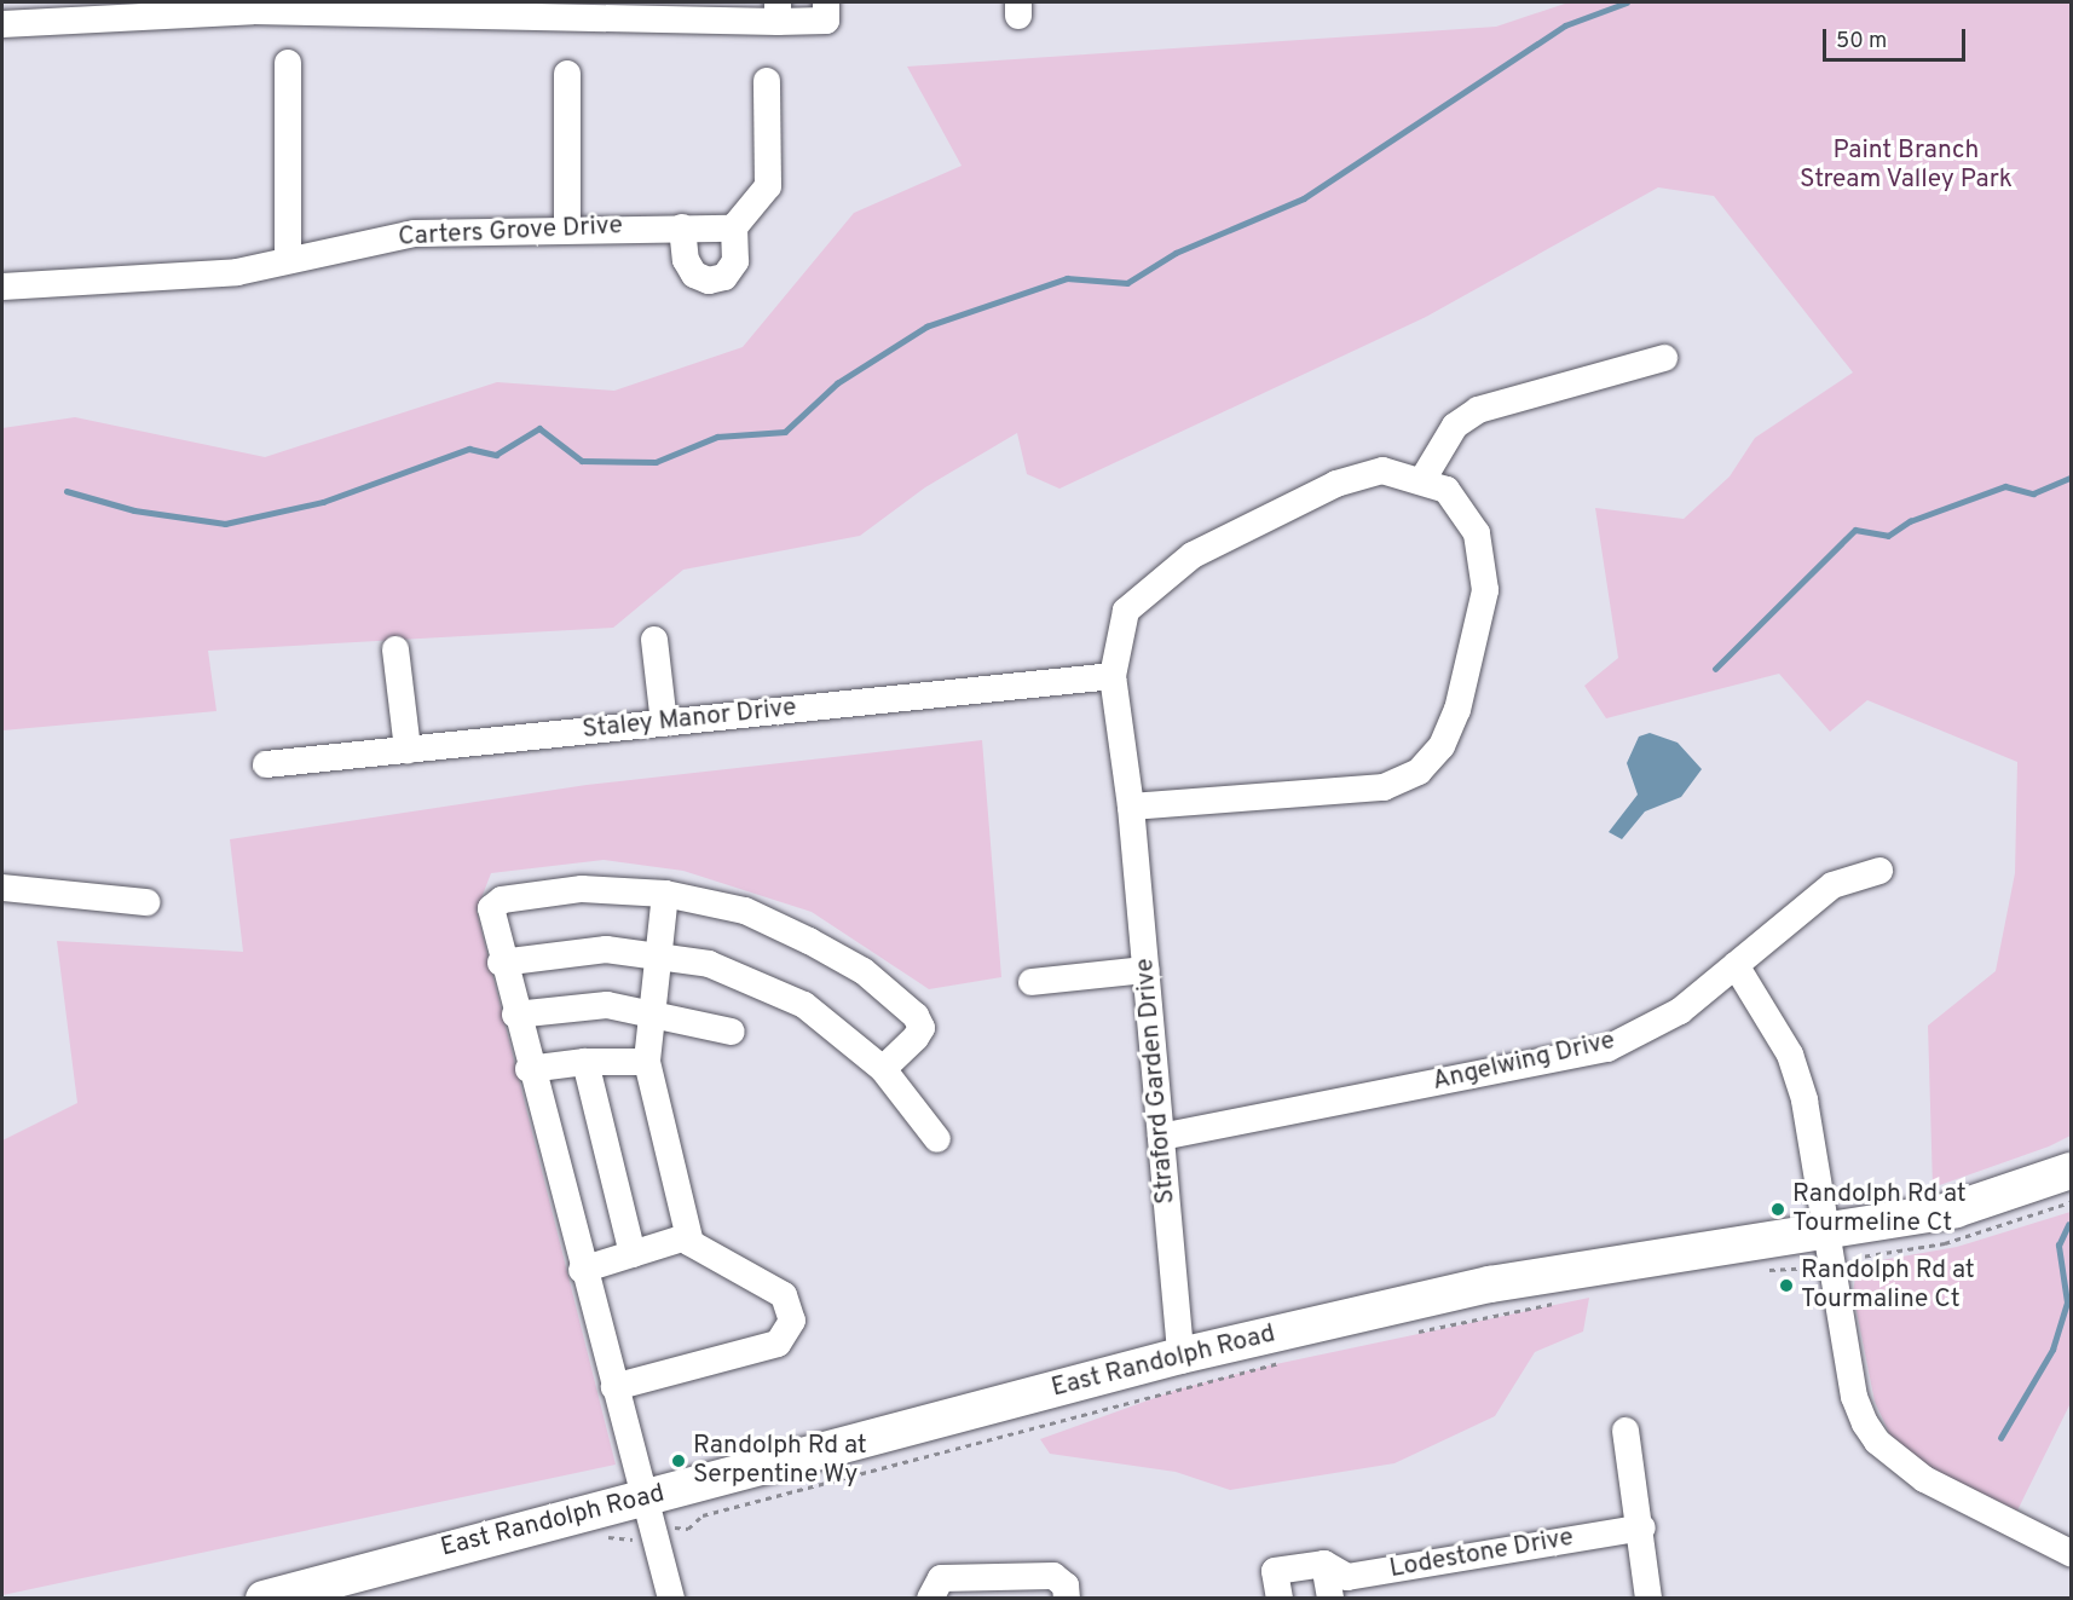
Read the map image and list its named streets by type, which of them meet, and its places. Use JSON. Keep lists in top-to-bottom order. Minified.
{"streets":{"main road":["East Randolph Road"],"street":["Carters Grove Drive","Staley Manor Drive","Angelwing Drive","Straford Garden Drive","Lodestone Drive"]},"crossings":[["Staley Manor Drive","Straford Garden Drive"],["Angelwing Drive","Straford Garden Drive"],["Straford Garden Drive","East Randolph Road"]],"parks":["Paint Branch Stream Valley Park"],"places":["Randolph Rd at Tourmeline Ct","Randolph Rd at Tourmaline Ct","Randolph Rd at Serpentine Wy"],"scale_bar":"50 m"}
